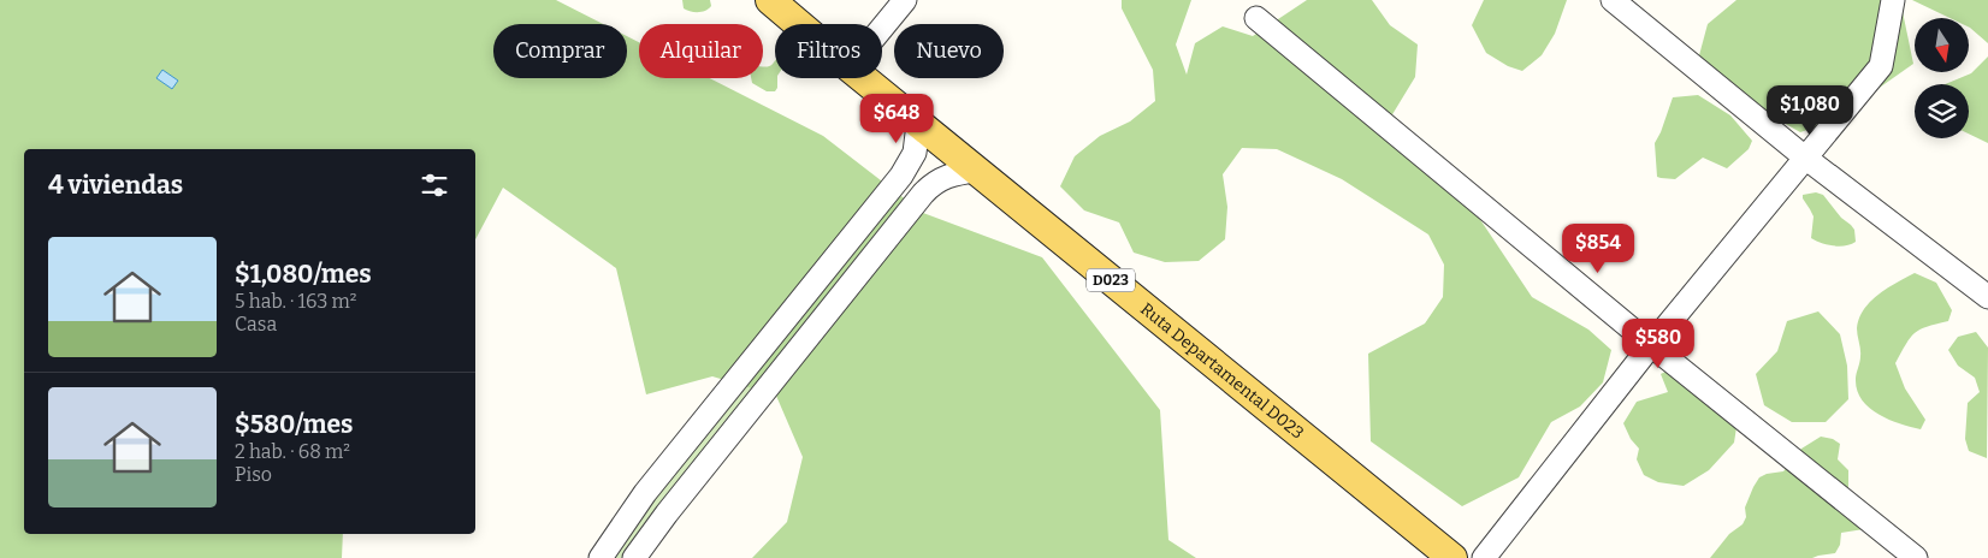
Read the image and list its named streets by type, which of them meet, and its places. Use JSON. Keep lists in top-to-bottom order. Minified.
{"streets":{"main road":["D023","Ruta Departamental D023"]},"north":"bottom","page":{"chip":["Comprar","Alquilar","Filtros","Nuevo"],"price":["$1,080","$648","$854","$580"],"heading":"4 viviendas","list":[{"name":"$1,080/mes","note":"5 hab. · 163 m² · Casa"},{"name":"$580/mes","note":"2 hab. · 68 m² · Piso"}]}}
